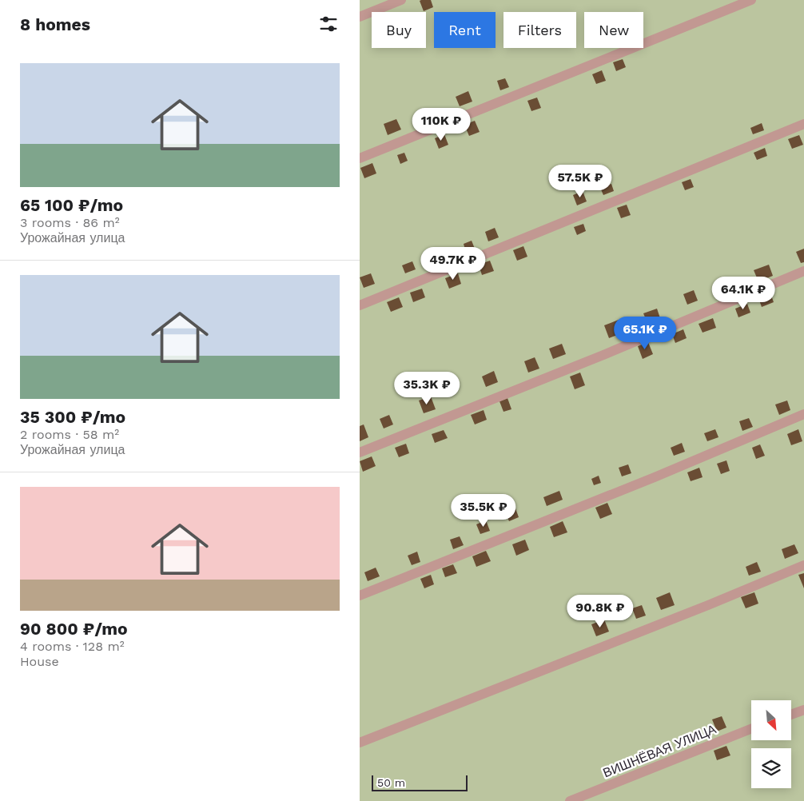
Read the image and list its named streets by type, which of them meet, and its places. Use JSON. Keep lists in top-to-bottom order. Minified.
{"streets":{"street":["ВИШНЁВАЯ УЛИЦА"]},"scale_bar":"50 m","north":"bottom right","page":{"heading":"8 homes","chip":["Buy","Rent","Filters","New"],"list":[{"name":"65 100 ₽/mo","note":"3 rooms · 86 m² · Урожайная улица"},{"name":"35 300 ₽/mo","note":"2 rooms · 58 m² · Урожайная улица"},{"name":"90 800 ₽/mo","note":"4 rooms · 128 m² · House"}],"price":["110K ₽","57.5K ₽","49.7K ₽","64.1K ₽","65.1K ₽","35.3K ₽","35.5K ₽","90.8K ₽"],"scale":"50 m"}}
